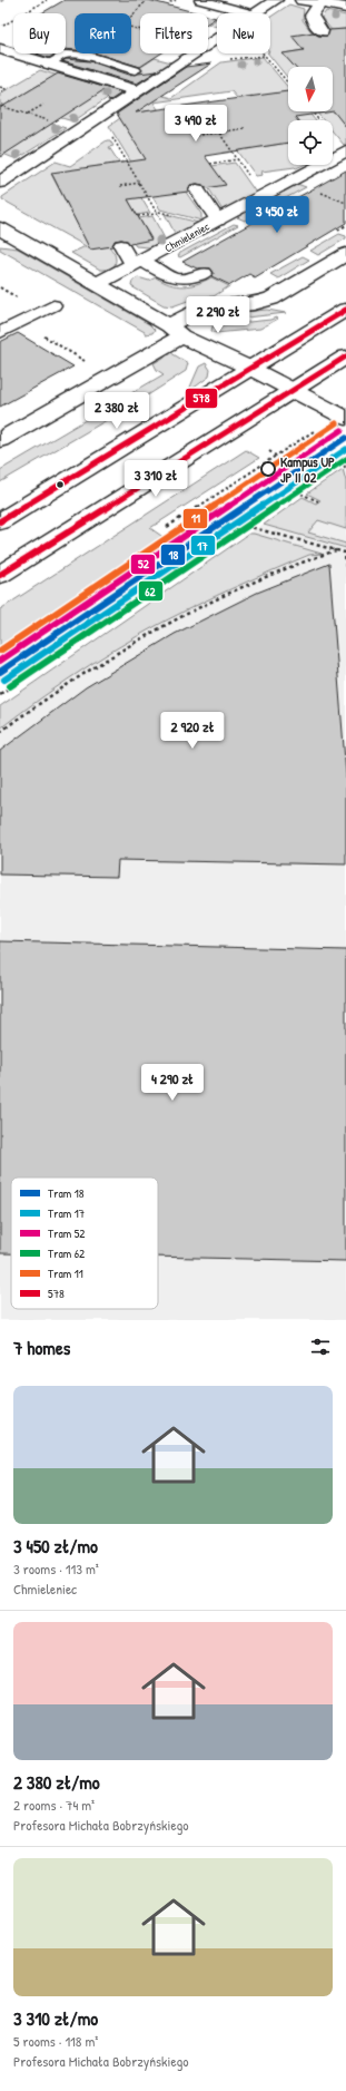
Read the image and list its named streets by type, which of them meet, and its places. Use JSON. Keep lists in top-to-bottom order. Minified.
{"streets":{"street":["Chmieleniec"]},"places":["Kampus UP JP II 02"],"lines":["transit line 578","tram line 11","tram line 52","tram line 18","tram line 17","tram line 62"],"legend":["Tram 18","Tram 17","Tram 52","Tram 62","Tram 11","578"],"north":"bottom","page":{"chip":["Buy","Rent","Filters","New"],"price":["3 490 zł","3 450 zł","2 290 zł","2 380 zł","3 310 zł","2 920 zł","4 290 zł"],"heading":"7 homes","list":[{"name":"3 450 zł/mo","note":"3 rooms · 113 m² · Chmieleniec"},{"name":"2 380 zł/mo","note":"2 rooms · 74 m² · Profesora Michała Bobrzyńskiego"},{"name":"3 310 zł/mo","note":"5 rooms · 118 m² · Profesora Michała Bobrzyńskiego"}]}}
